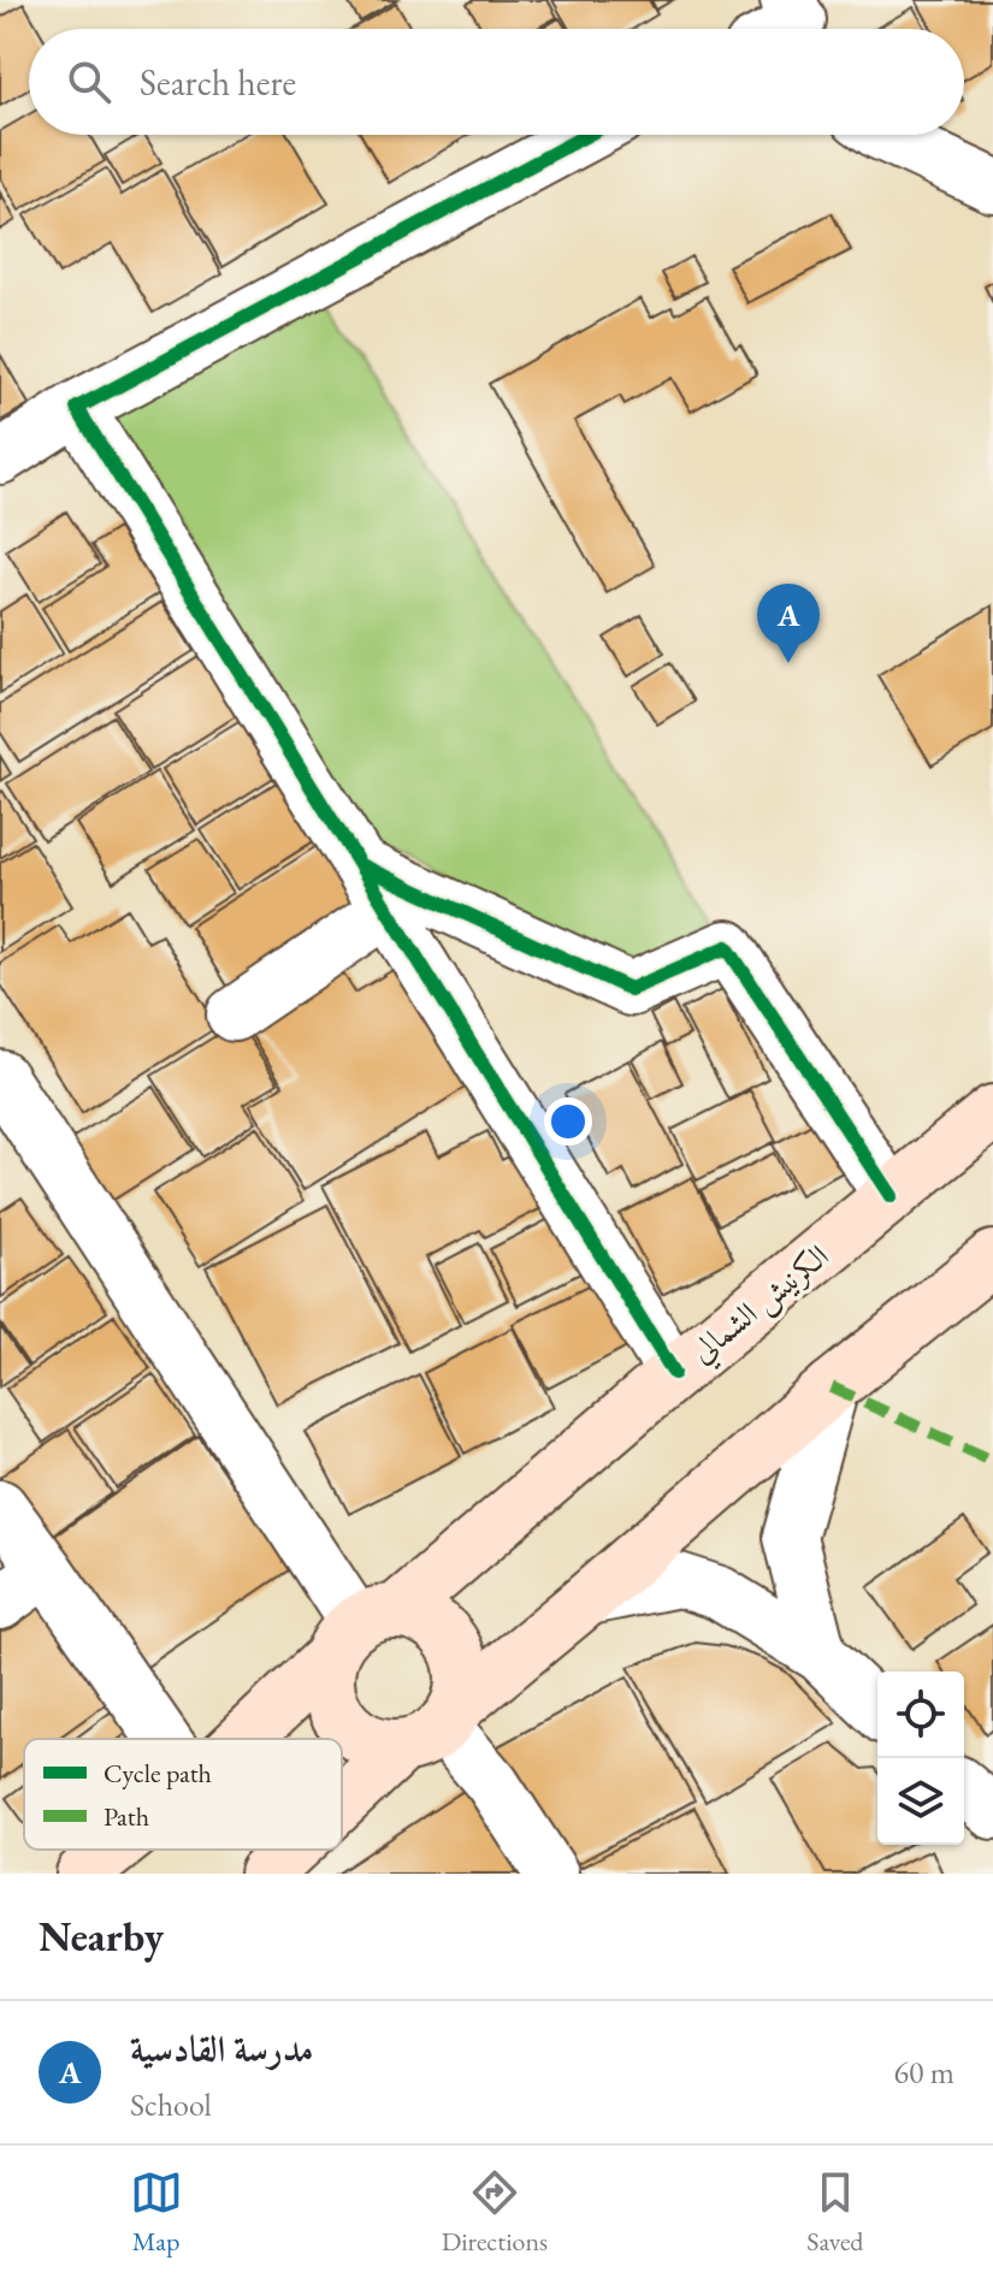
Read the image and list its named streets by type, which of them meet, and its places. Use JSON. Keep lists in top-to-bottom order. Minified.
{"streets":{"main road":["الكرنيش الشمالي"]},"legend":["Cycle path","Path"],"page":{"search":"Search here","pins":"A","heading":"Nearby","list":[{"mark":"A","name":"مدرسة القادسية","note":"School","value":"60 m"}],"nav":["Map","Directions","Saved"]}}
